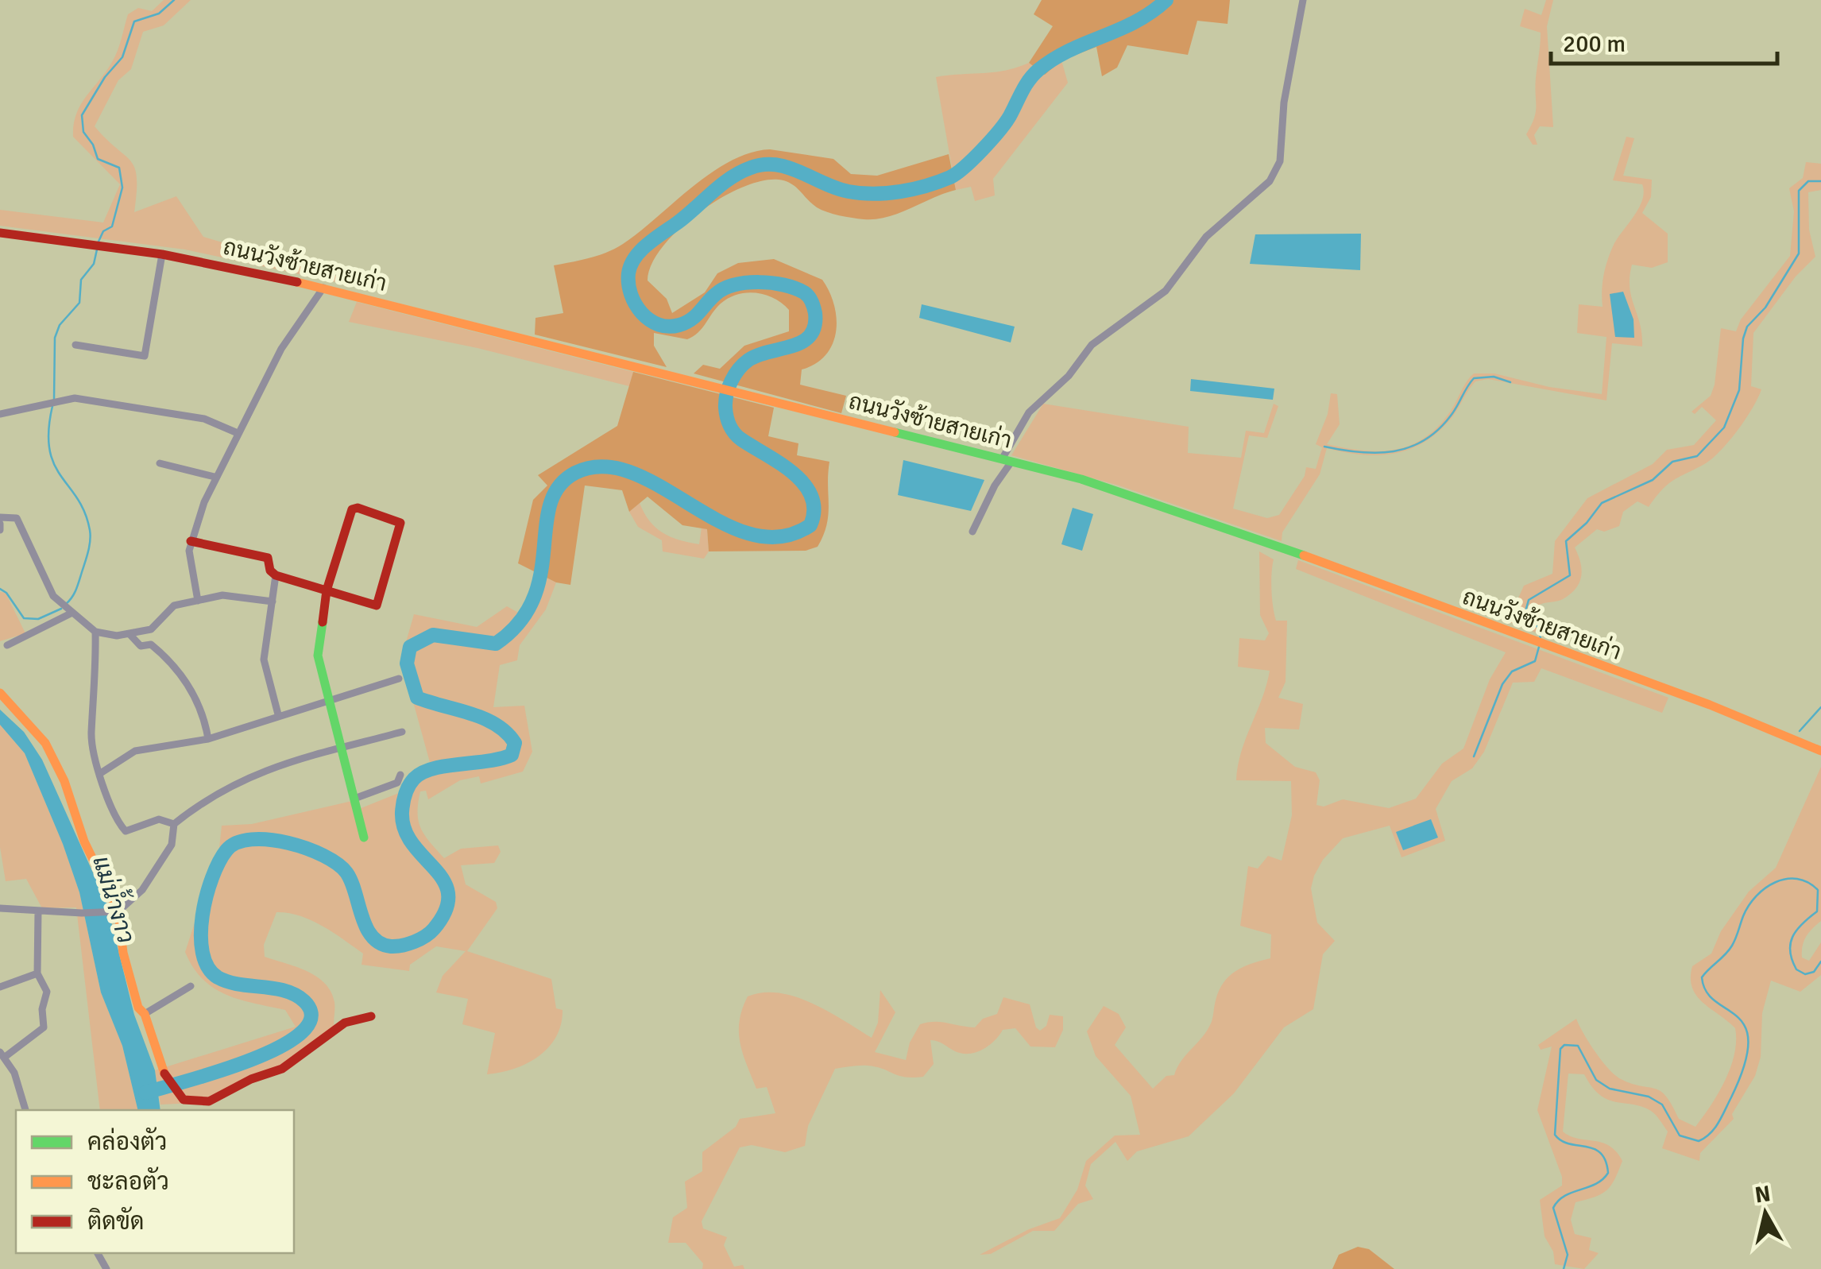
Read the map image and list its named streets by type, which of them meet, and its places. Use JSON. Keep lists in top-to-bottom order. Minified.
{"streets":{"main road":["ถนนวังซ้ายสายเก่า"]},"water":["แม่น้ำงาว"],"legend":["คล่องตัว","ชะลอตัว","ติดขัด"],"scale_bar":"200 m","north":"top"}
